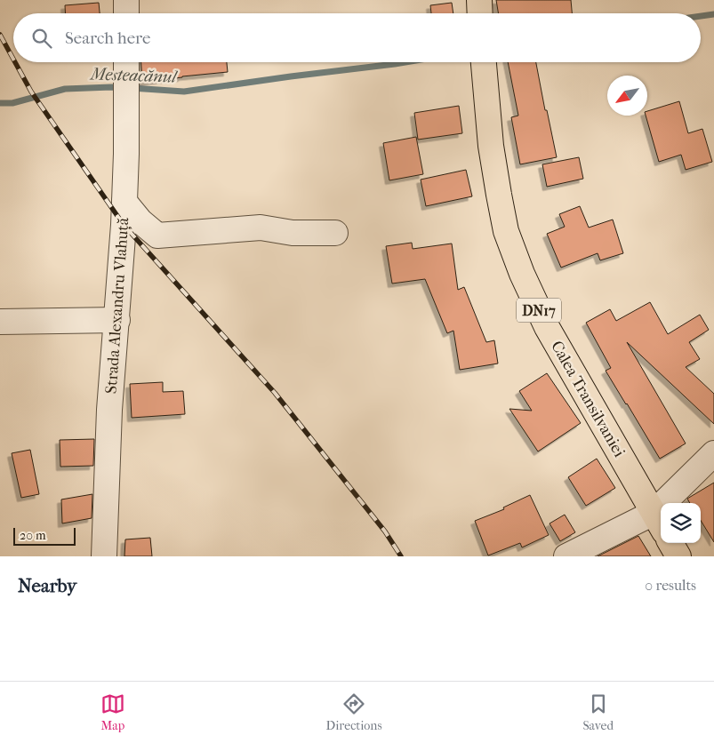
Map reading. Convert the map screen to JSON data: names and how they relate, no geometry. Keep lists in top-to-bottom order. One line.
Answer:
{"streets":{"highway":["DN17","Calea Transilvaniei"],"street":["Strada Alexandru Vlahuță"]},"water":["Mesteacănul"],"scale_bar":"20 m","north":"bottom left","page":{"search":"Search here","scale":"20 m","heading":["Nearby","0 results"],"nav":["Map","Directions","Saved"]}}
